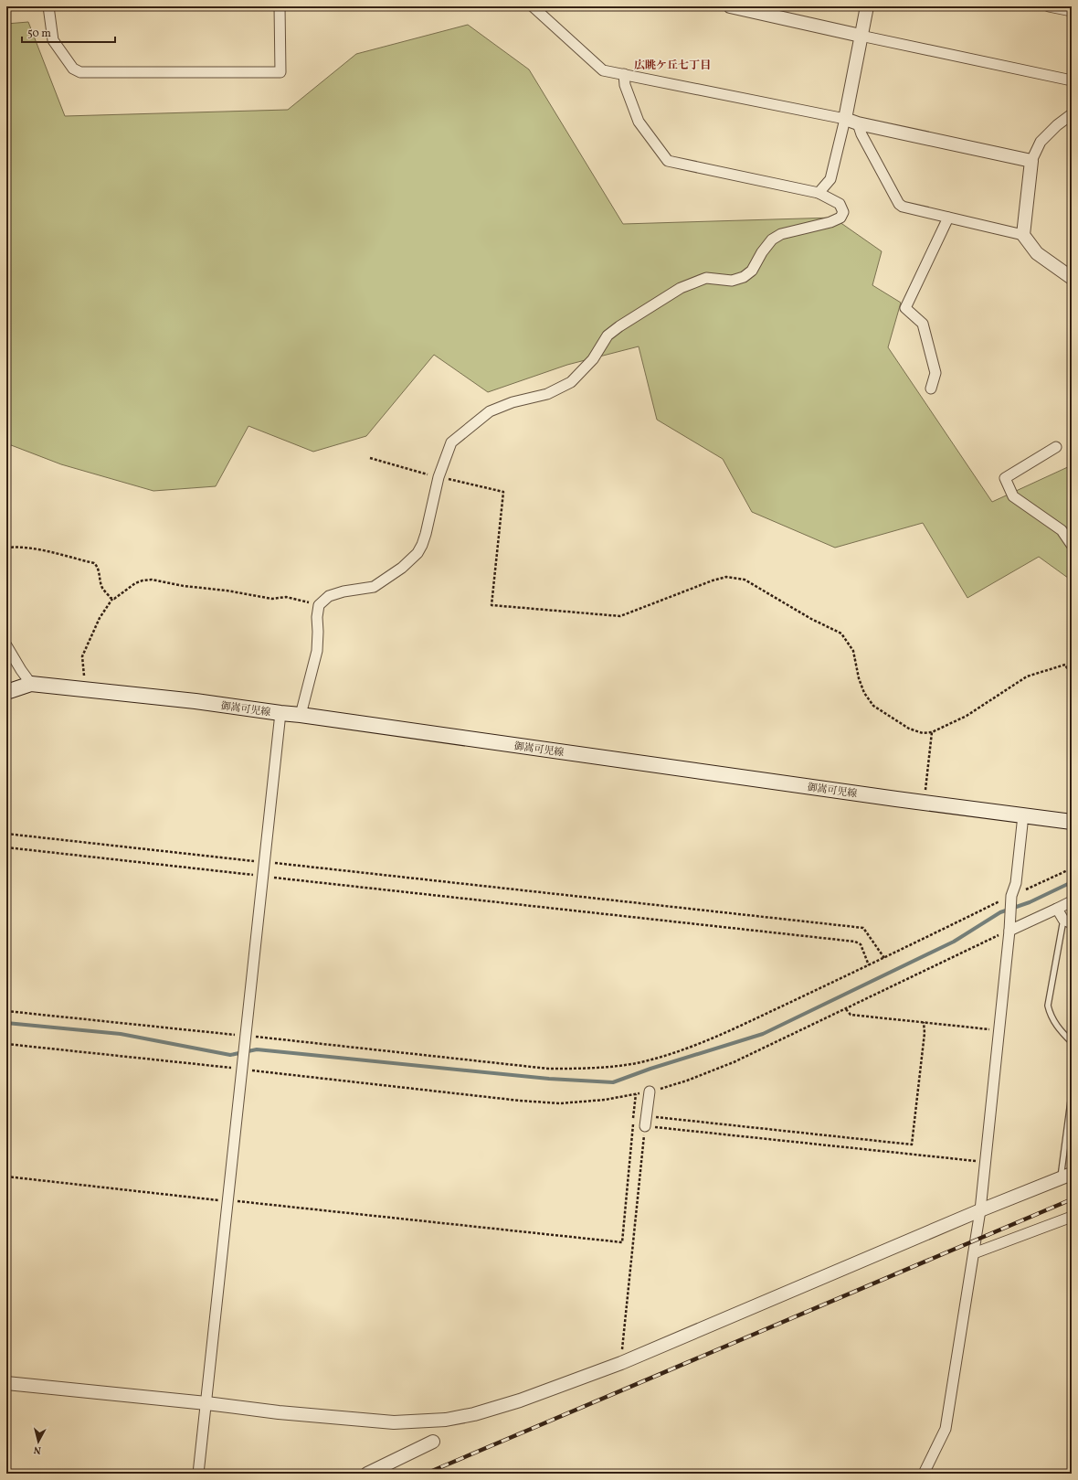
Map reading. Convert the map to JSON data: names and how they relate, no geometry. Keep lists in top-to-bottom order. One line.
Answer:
{"streets":{"main road":["御嵩可児線"]},"districts":["広眺ケ丘七丁目"],"scale_bar":"50 m","north":"bottom"}
